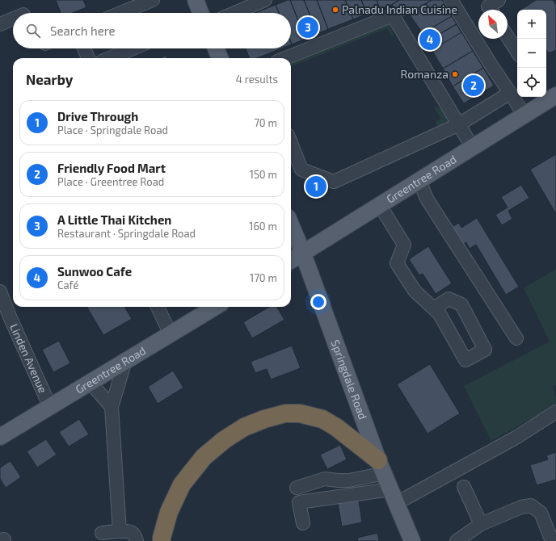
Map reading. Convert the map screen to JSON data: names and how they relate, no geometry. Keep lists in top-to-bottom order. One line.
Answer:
{"streets":{"main road":["Greentree Road","Springdale Road"],"street":["Linden Avenue"]},"crossings":[["Greentree Road","Linden Avenue"],["Greentree Road","Springdale Road"]],"places":["Palnadu Indian Cuisine","Romanza"],"north":"top left","page":{"map_buttons":["+","−"],"search":"Search here","pins":["3","4","2","1"],"heading":["Nearby","4 results"],"list":[{"mark":"1","name":"Drive Through","note":"Place · Springdale Road","value":"70 m"},{"mark":"2","name":"Friendly Food Mart","note":"Place · Greentree Road","value":"150 m"},{"mark":"3","name":"A Little Thai Kitchen","note":"Restaurant · Springdale Road","value":"160 m"},{"mark":"4","name":"Sunwoo Cafe","note":"Café","value":"170 m"}]}}
